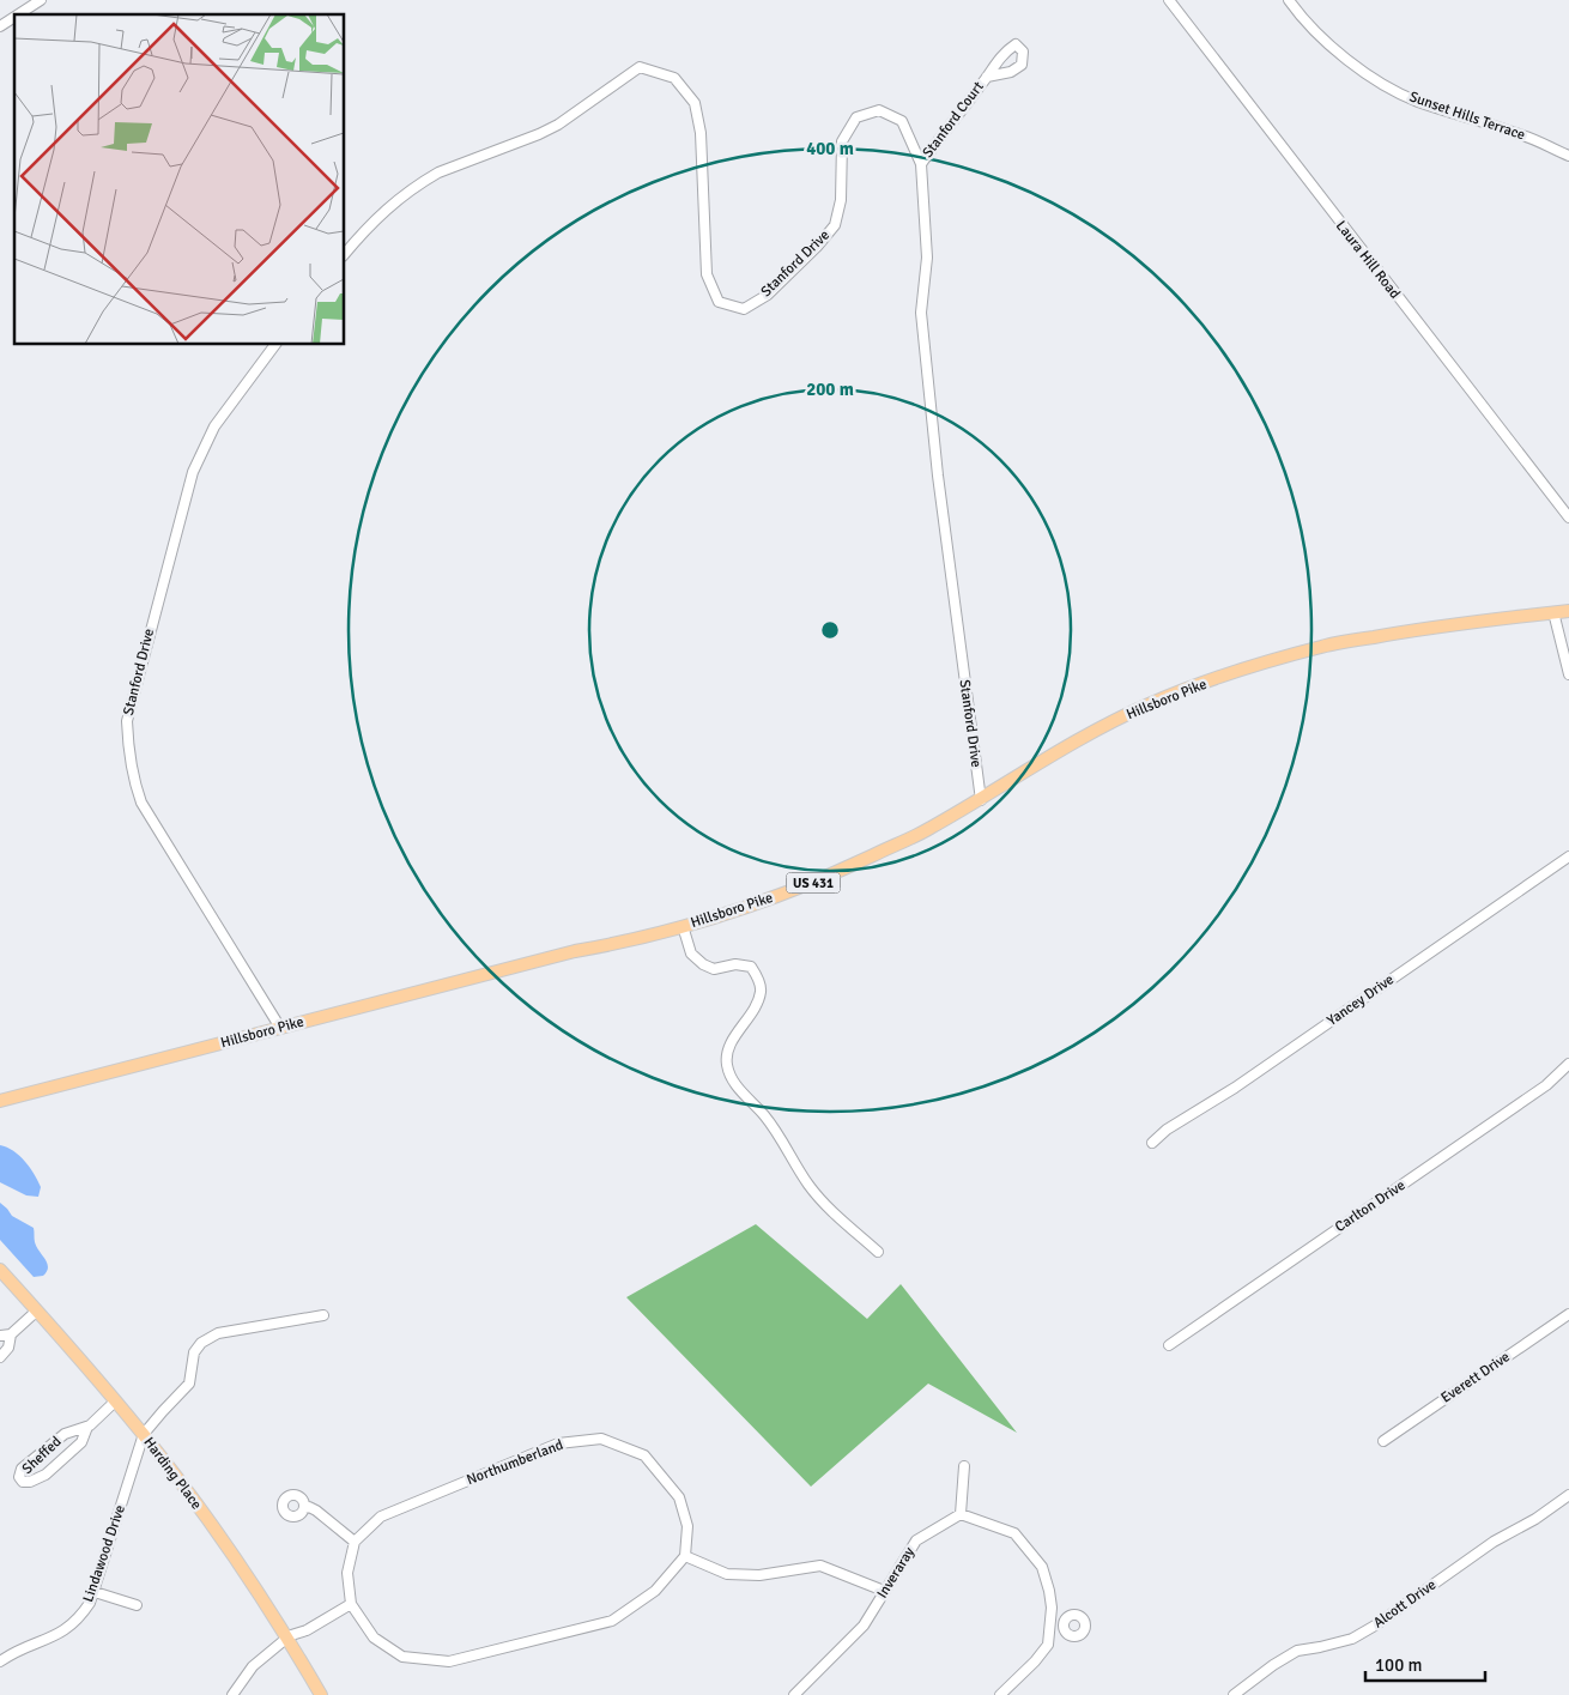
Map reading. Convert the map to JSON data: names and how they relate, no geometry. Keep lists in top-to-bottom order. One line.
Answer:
{"streets":{"main road":["Hillsboro Pike","US 431","Harding Place"],"street":["Sunset Hills Terrace","Stanford Court","Laura Hill Road","Stanford Drive","Yancey Drive","Carlton Drive","Everett Drive","Sheffed","Northumberland","Lindawood Drive","Inveraray","Alcott Drive"]},"crossings":[["Stanford Court","Stanford Drive"],["Stanford Drive","Hillsboro Pike"],["Sheffed","Harding Place"],["Harding Place","Lindawood Drive"]],"scale_bar":"100 m","rings":["400 m","200 m"]}
